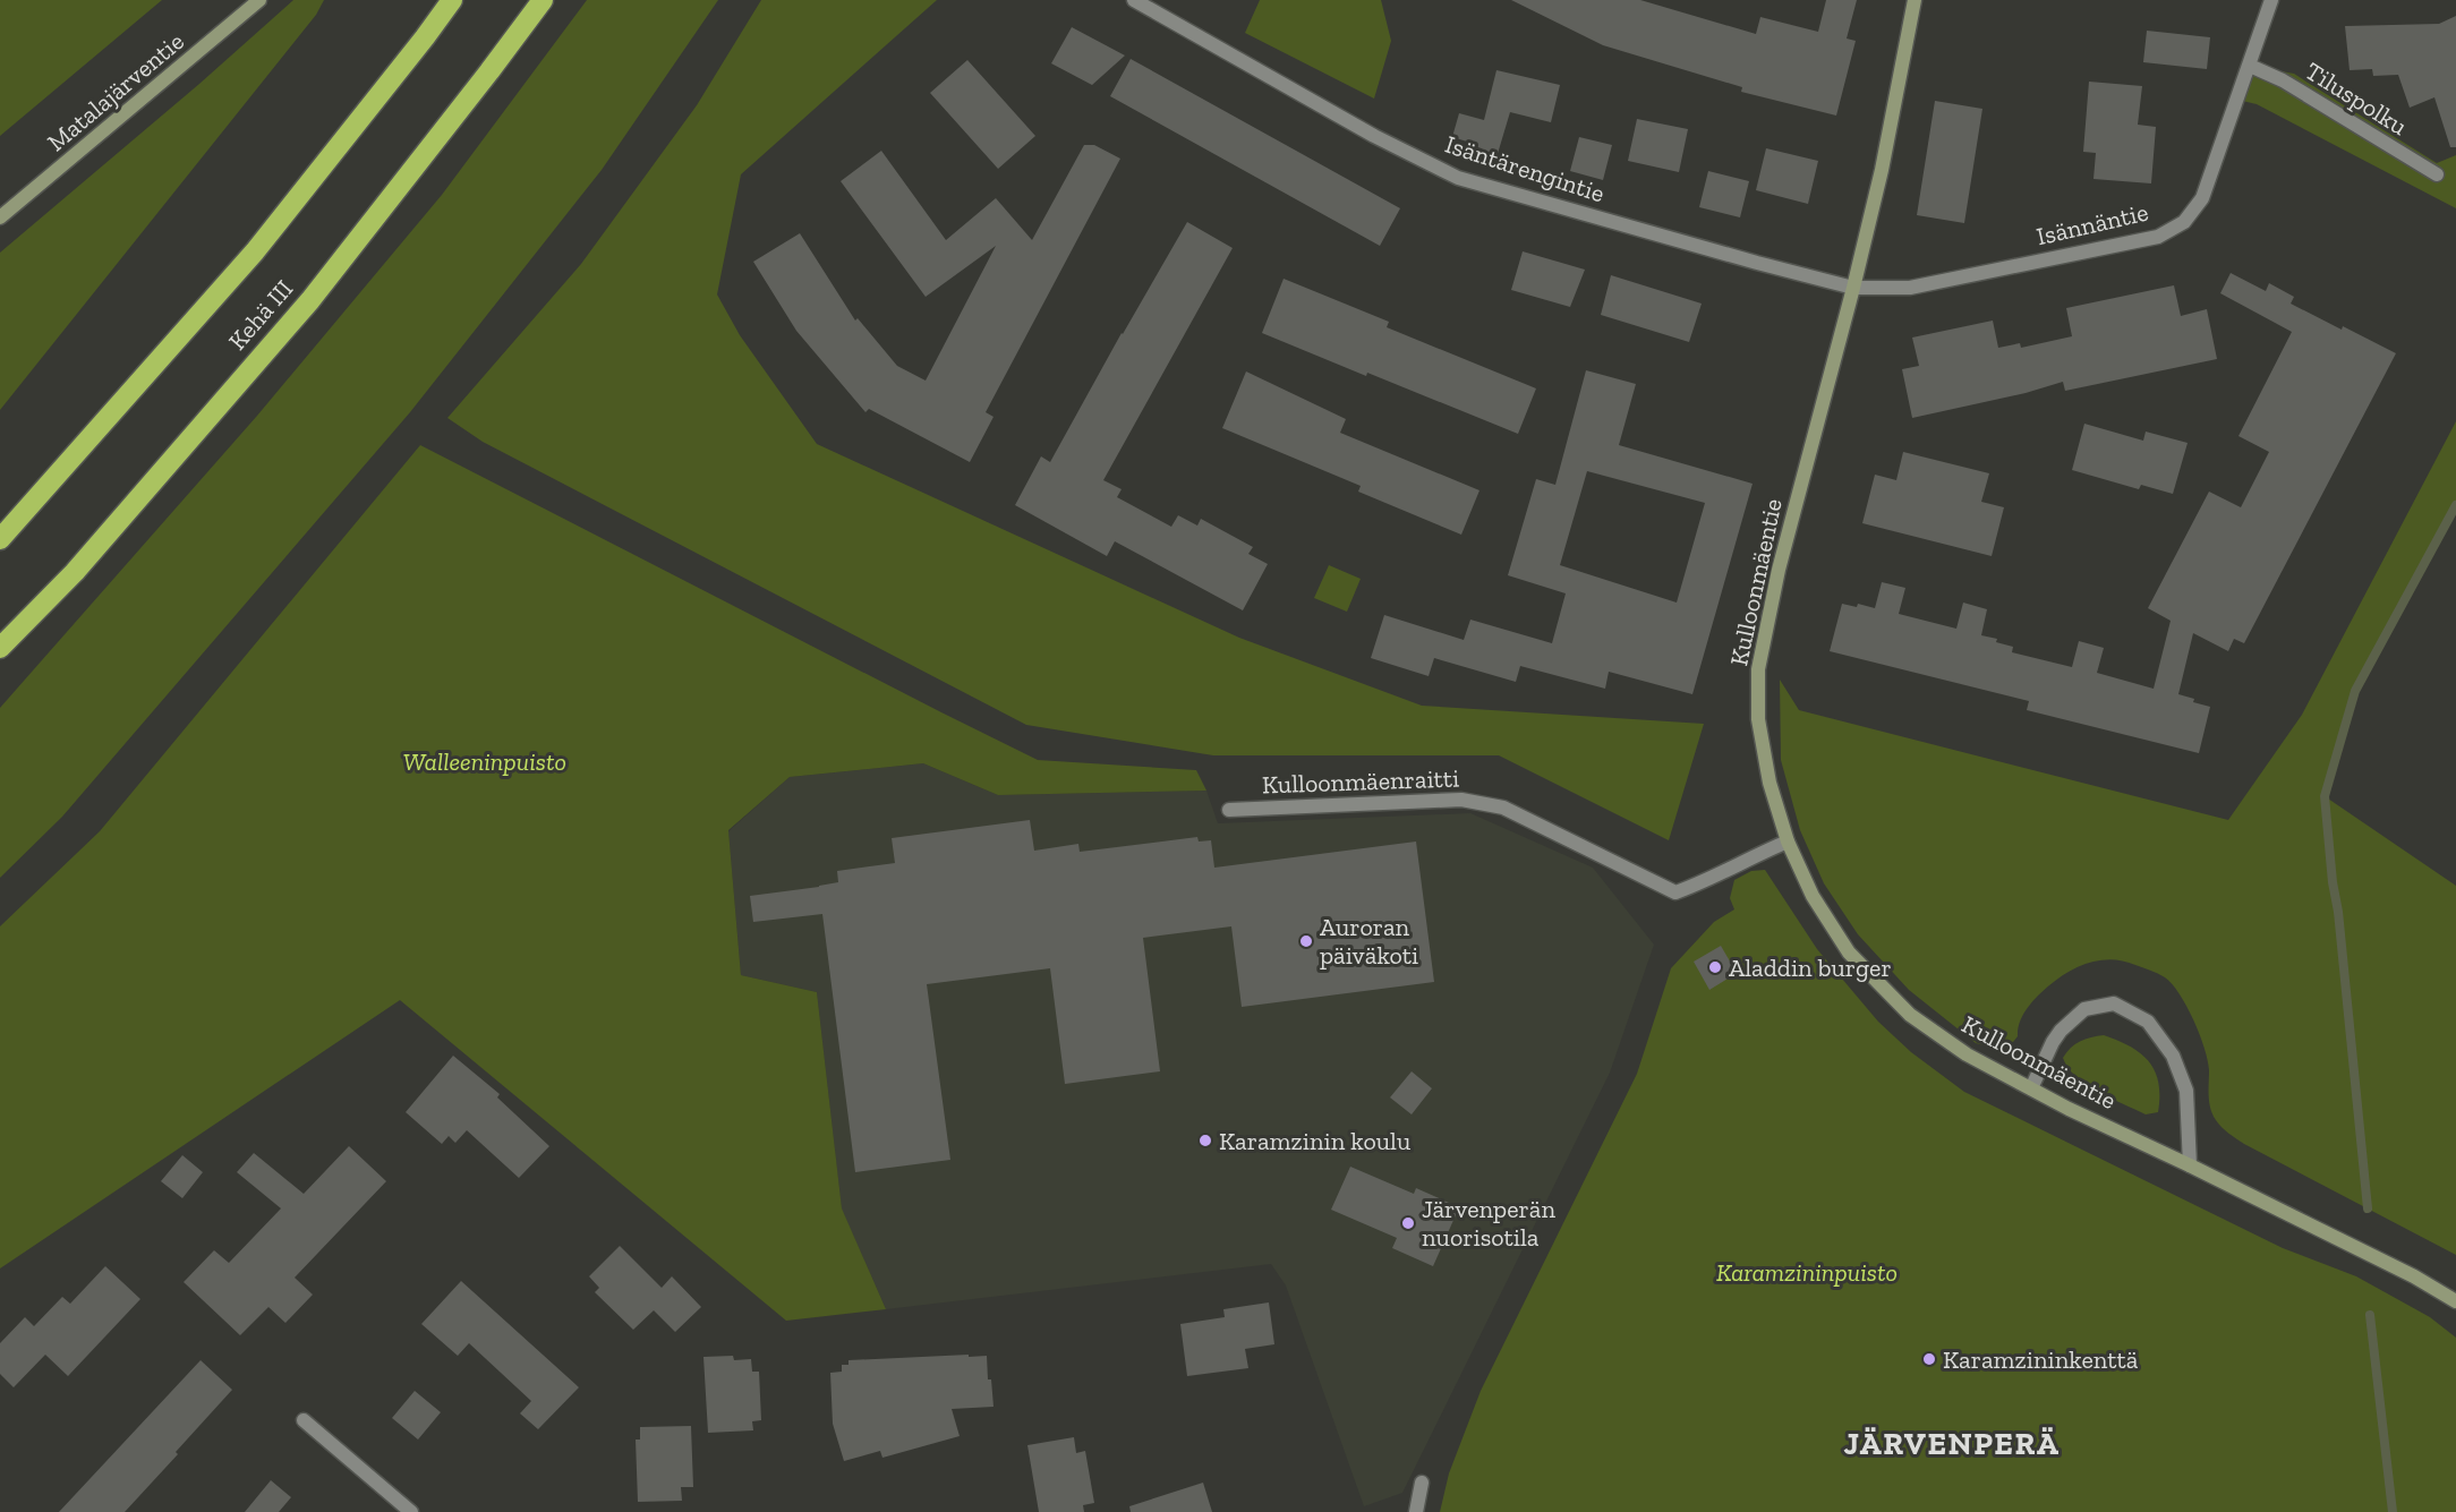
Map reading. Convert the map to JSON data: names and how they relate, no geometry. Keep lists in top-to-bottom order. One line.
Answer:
{"streets":{"highway":["Kehä III"],"street":["Matalajärventie","Tiluspolku","Isäntärengintie","Isännäntie","Kulloonmäentie","Kulloonmäenraitti"]},"crossings":[["Tiluspolku","Isännäntie"],["Isäntärengintie","Isännäntie"],["Isäntärengintie","Kulloonmäentie"],["Isännäntie","Kulloonmäentie"],["Kulloonmäentie","Kulloonmäenraitti"]],"districts":["JÄRVENPERÄ"],"parks":["Walleeninpuisto","Karamzininpuisto"],"places":["Auroran päiväkoti","Aladdin burger","Karamzinin koulu","Järvenperän nuorisotila","Karamzininkenttä"]}
